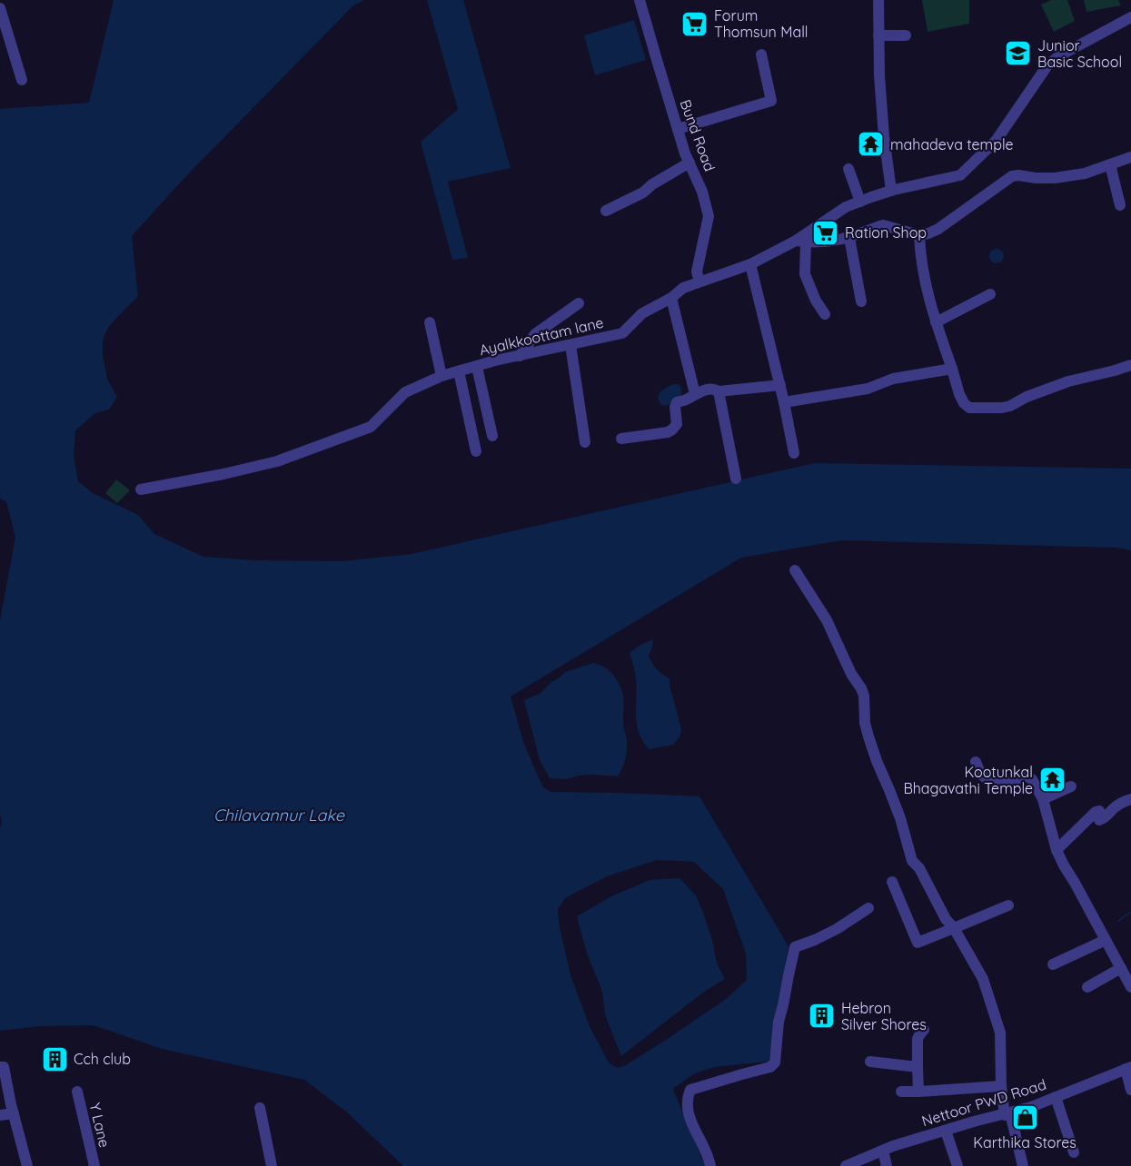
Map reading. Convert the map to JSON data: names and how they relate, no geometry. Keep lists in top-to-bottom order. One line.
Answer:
{"streets":{"street":["Bund Road","Ayalkkoottam lane","Nettoor PWD Road","Y Lane"]},"crossings":[["Bund Road","Ayalkkoottam lane"]],"water":["Chilavannur Lake"],"places":{"supermarket":["Forum Thomsun Mall","Ration Shop"],"school or university":["Junior Basic School"],"temple":["mahadeva temple","Kootunkal Bhagavathi Temple"],"building":["Hebron Silver Shores","Cch club"],"shop":["Karthika Stores"]}}
